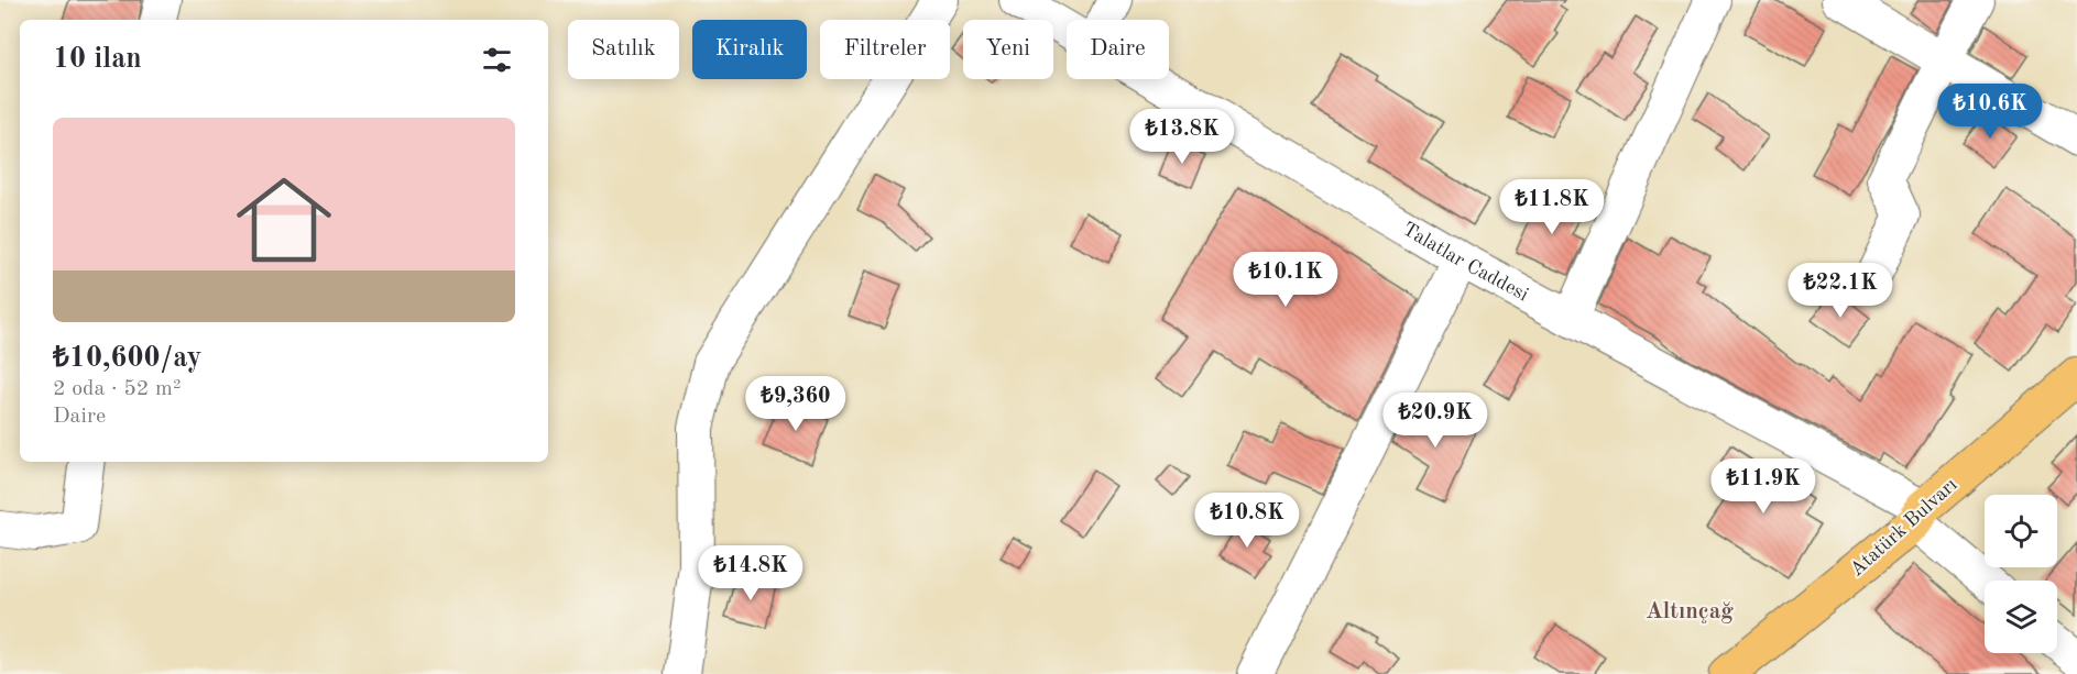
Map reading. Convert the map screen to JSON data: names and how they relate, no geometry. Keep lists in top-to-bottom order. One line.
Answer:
{"streets":{"main road":["Atatürk Bulvarı"],"street":["Talatlar Caddesi"]},"crossings":[["Talatlar Caddesi","Atatürk Bulvarı"]],"districts":["Altınçağ"],"page":{"chip":["Satılık","Kiralık","Filtreler","Yeni","Daire"],"heading":"10 ilan","price":["₺10.6K","₺13.8K","₺11.8K","₺10.1K","₺22.1K","₺9,360","₺20.9K","₺11.9K","₺10.8K","₺14.8K"],"list":[{"name":"₺10,600/ay","note":"2 oda · 52 m² · Daire"}]}}
